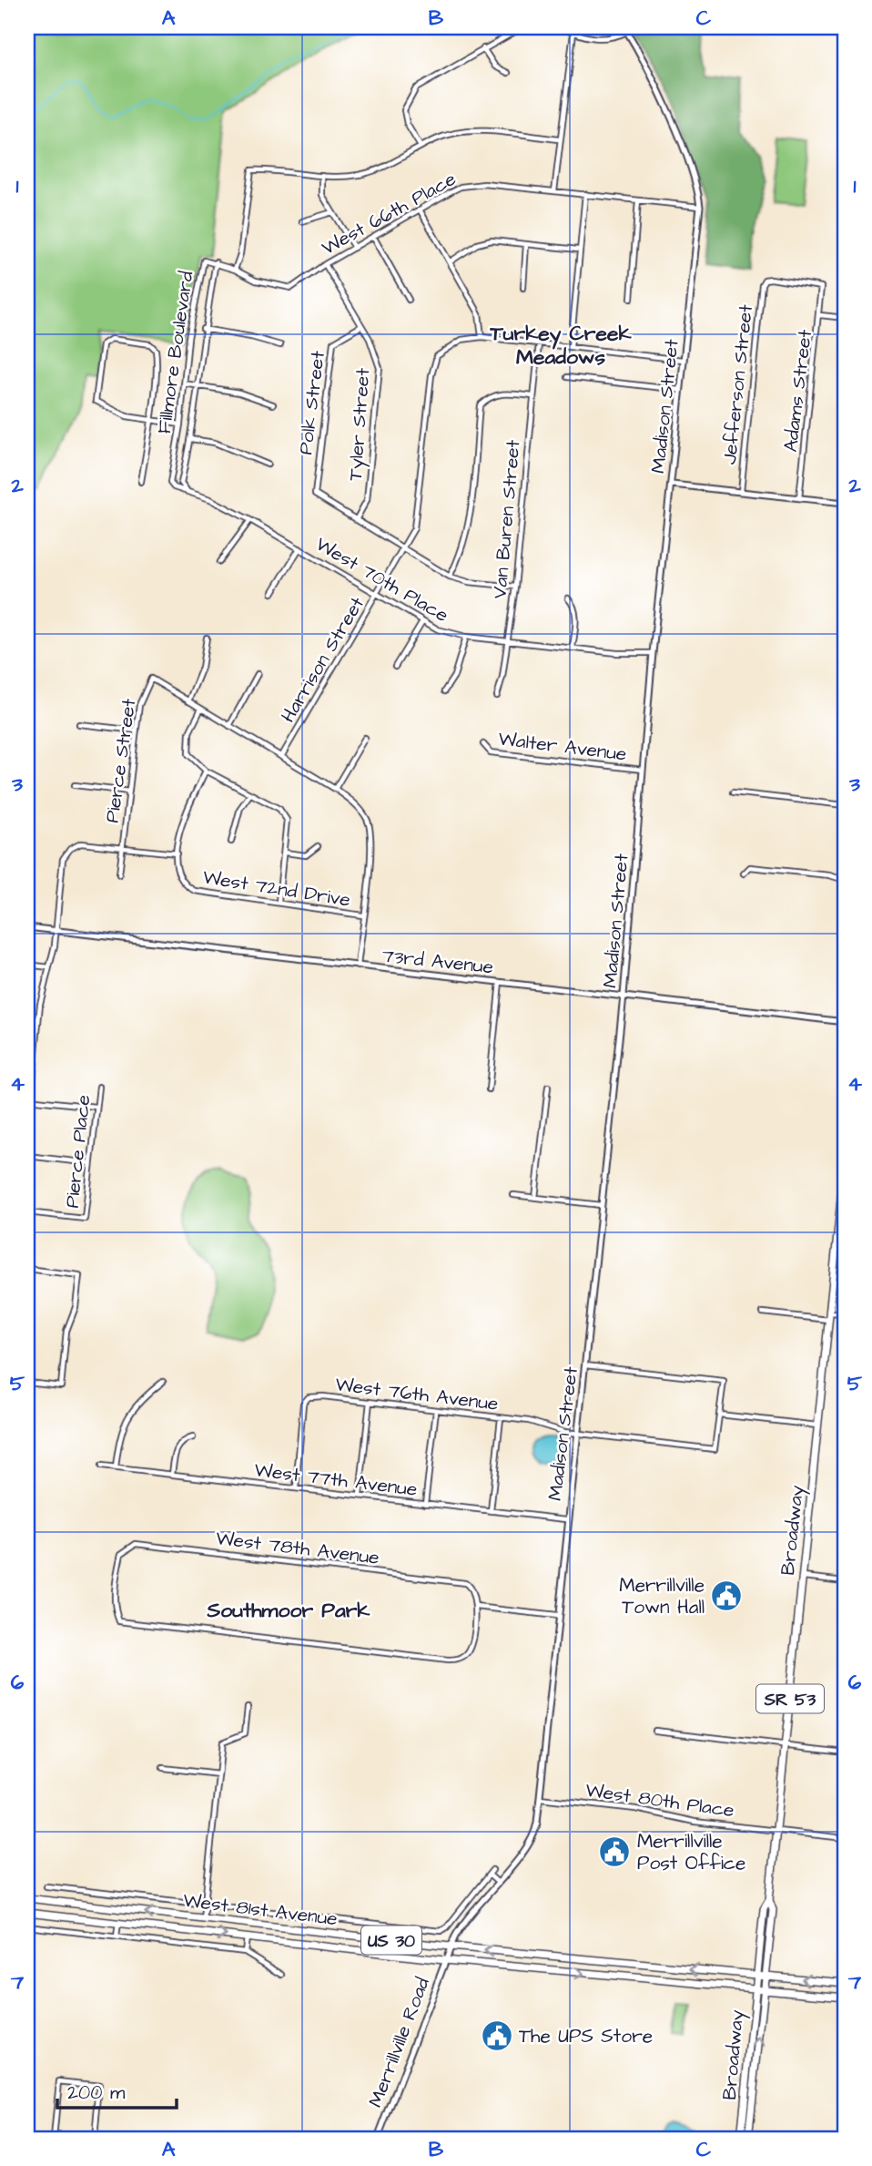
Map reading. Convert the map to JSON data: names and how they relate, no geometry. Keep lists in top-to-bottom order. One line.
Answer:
{"streets":{"main road":["Broadway","SR 53","West 81st Avenue","US 30"],"street":["West 66th Place","Fillmore Boulevard","Jefferson Street","Adams Street","Polk Street","Madison Street","Tyler Street","Van Buren Street","West 70th Place","Harrison Street","Walter Avenue","Pierce Street","West 72nd Drive","73rd Avenue","Pierce Place","West 76th Avenue","West 77th Avenue","West 78th Avenue","West 80th Place","Merrillville Road"]},"crossings":[["West 66th Place","Fillmore Boulevard"],["West 66th Place","Madison Street"],["West 66th Place","Tyler Street"],["Fillmore Boulevard","West 70th Place"],["Jefferson Street","Adams Street"],["Polk Street","Tyler Street"],["Madison Street","West 70th Place"],["Madison Street","Walter Avenue"],["Madison Street","73rd Avenue"],["Madison Street","West 76th Avenue"],["Madison Street","West 77th Avenue"],["Madison Street","West 80th Place"],["Madison Street","Merrillville Road"],["Van Buren Street","West 70th Place"],["West 70th Place","Harrison Street"],["West 76th Avenue","West 77th Avenue"],["Broadway","West 80th Place"],["Broadway","West 81st Avenue"],["Broadway","US 30"],["West 81st Avenue","US 30"],["West 81st Avenue","Merrillville Road"]],"districts":["Turkey Creek Meadows","Southmoor Park"],"places":{"public building":["Merrillville Town Hall","Merrillville Post Office","The UPS Store"]},"scale_bar":"200 m","grid":{"columns":["A","B","C"],"rows":["1","2","3","4","5","6","7"]}}
